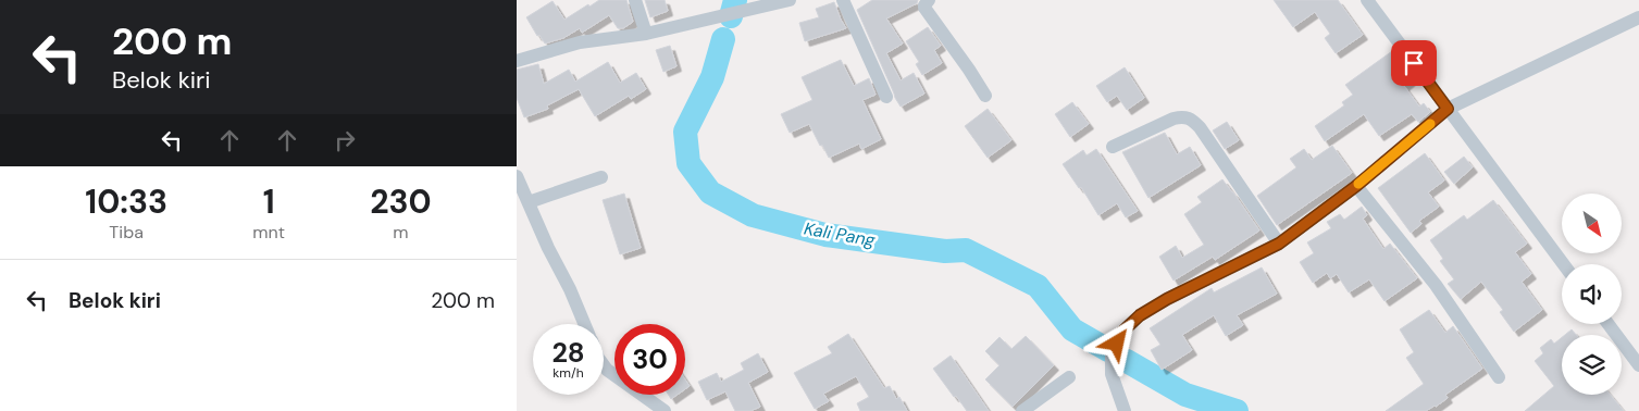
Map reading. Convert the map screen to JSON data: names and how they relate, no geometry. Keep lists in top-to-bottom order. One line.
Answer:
{"water":["Kali Pang"],"north":"bottom right","page":{"turn":["200 m","Belok kiri"],"eta":["10:33","Tiba","1","mnt","230","m"],"list":[{"name":"Belok kiri","value":"200 m"}],"speed":"28 km/h","limit":"30"}}
